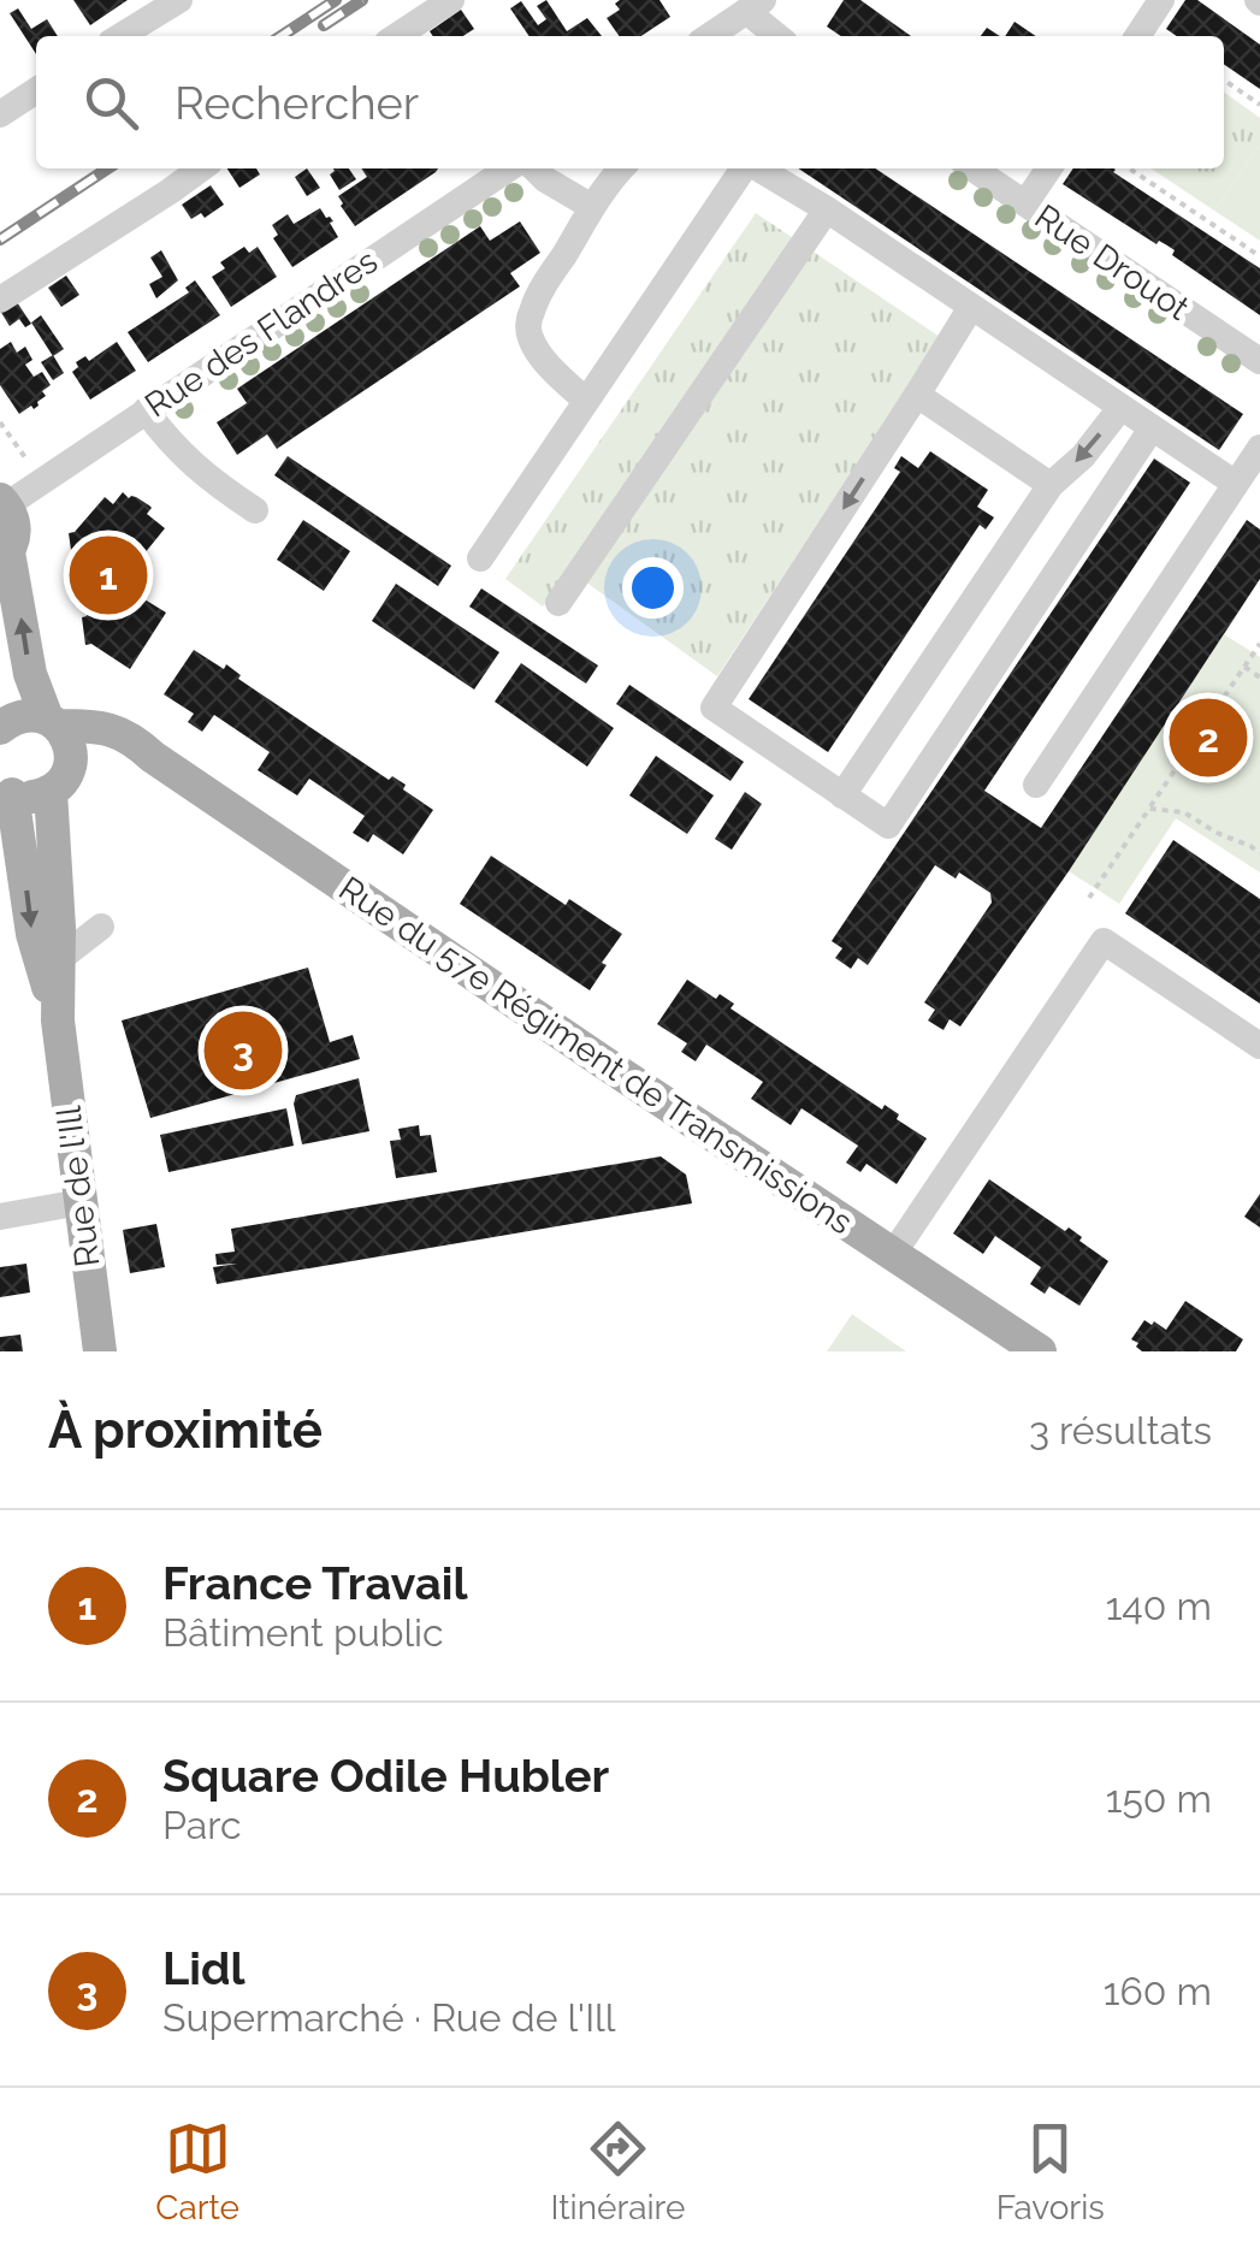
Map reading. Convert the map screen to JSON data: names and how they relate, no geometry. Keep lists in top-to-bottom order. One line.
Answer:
{"streets":{"main road":["Rue du 57e Régiment de Transmissions","Rue de l'Ill"],"street":["Rue Drouot","Rue des Flandres"]},"page":{"search":"Rechercher","pins":["1","2","3"],"heading":["À proximité","3 résultats"],"list":[{"mark":"1","name":"France Travail","note":"Bâtiment public","value":"140 m"},{"mark":"2","name":"Square Odile Hubler","note":"Parc","value":"150 m"},{"mark":"3","name":"Lidl","note":"Supermarché · Rue de l'Ill","value":"160 m"}],"nav":["Carte","Itinéraire","Favoris"]}}
